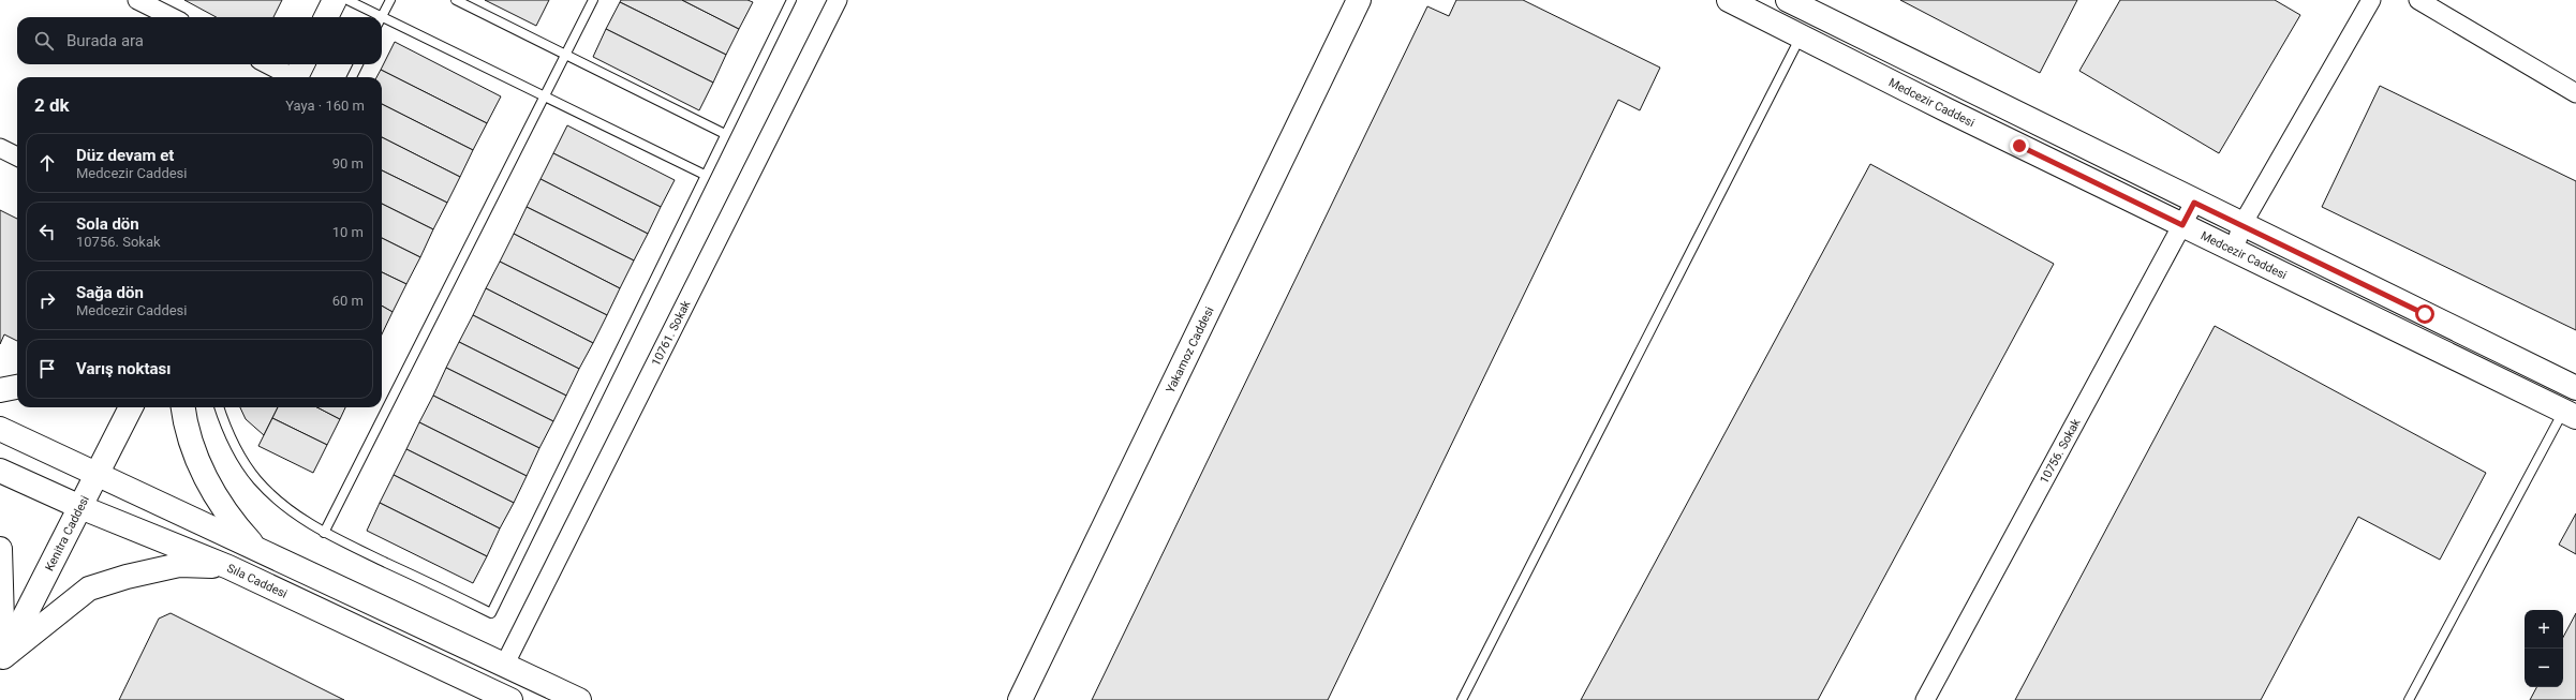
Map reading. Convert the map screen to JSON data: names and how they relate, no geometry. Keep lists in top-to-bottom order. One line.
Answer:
{"streets":{"street":["Medcezir Caddesi","10761. Sokak","Yakamoz Caddesi","10756. Sokak","Kenitra Caddesi","Sıla Caddesi"]},"crossings":[["Medcezir Caddesi","10756. Sokak"],["Kenitra Caddesi","Sıla Caddesi"]],"page":{"search":"Burada ara","heading":["2 dk","Yaya · 160 m"],"list":[["Düz devam et","Medcezir Caddesi","90 m"],["Sola dön","10756. Sokak","10 m"],["Sağa dön","Medcezir Caddesi","60 m"],"Varış noktası"],"map_buttons":["+","−"]}}
